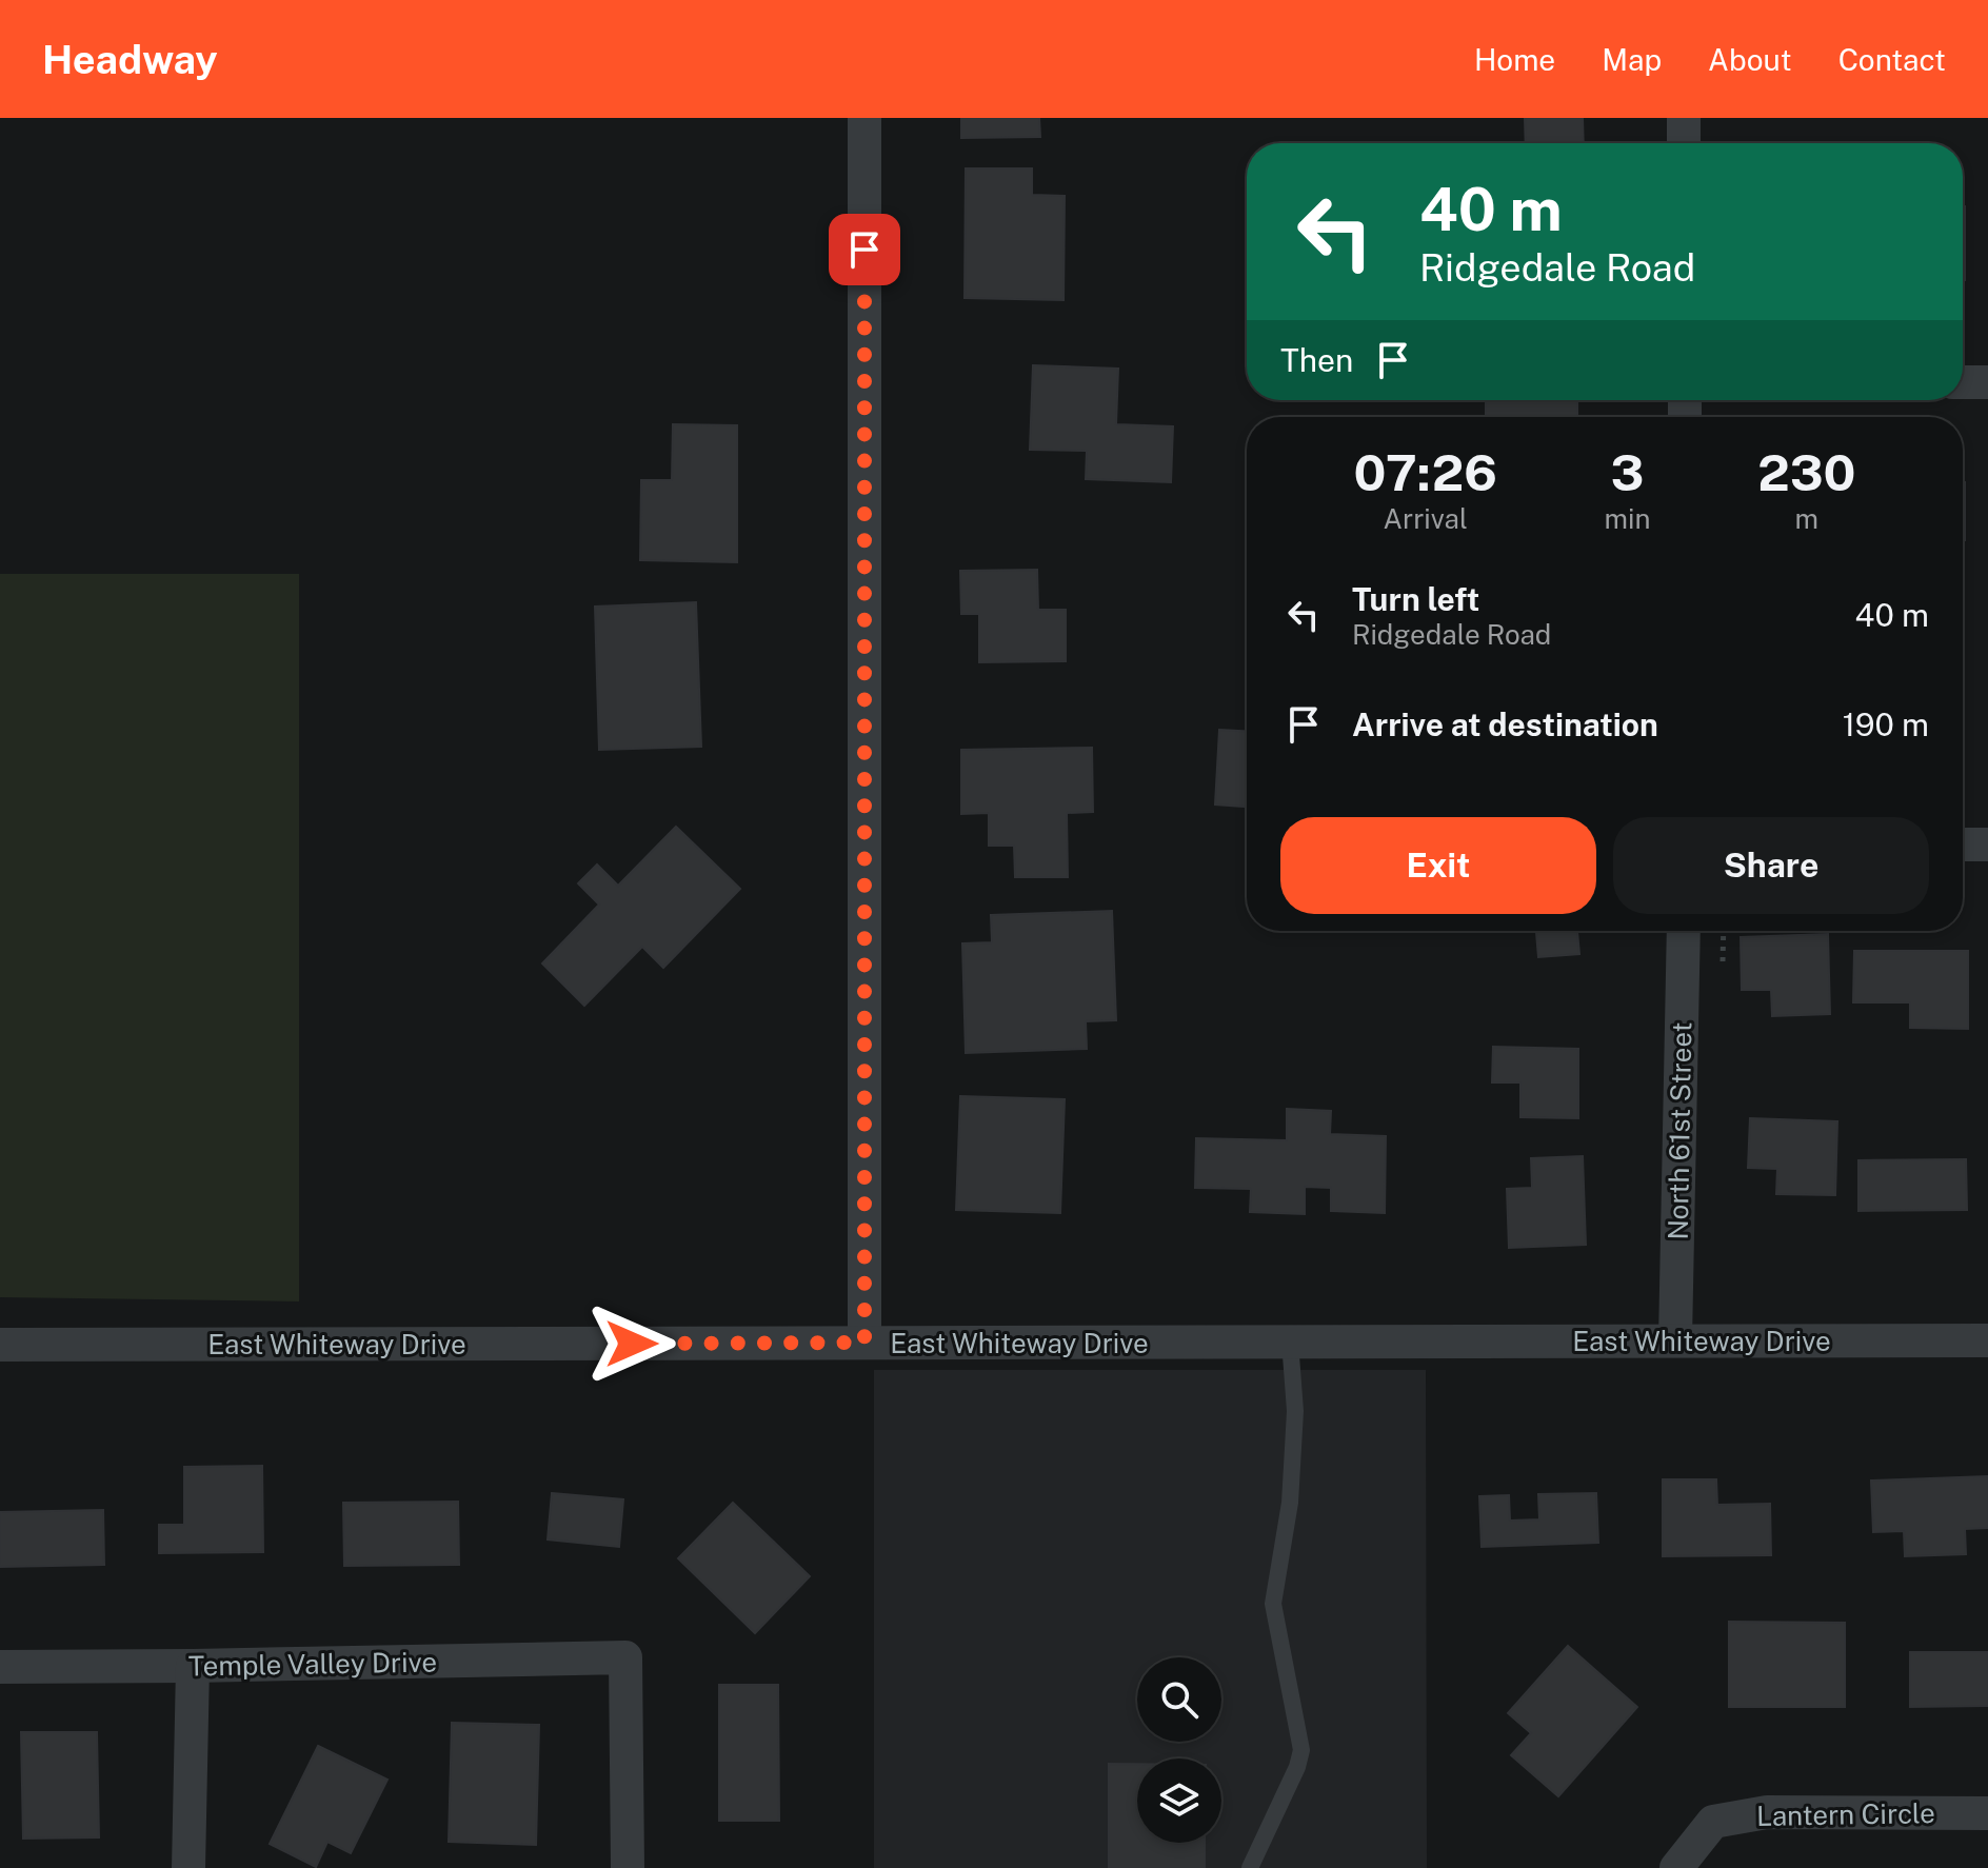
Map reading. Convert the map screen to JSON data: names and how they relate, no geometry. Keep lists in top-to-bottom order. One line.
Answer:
{"streets":{"street":["North 61st Street","East Whiteway Drive","Temple Valley Drive","Lantern Circle"]},"crossings":[["North 61st Street","East Whiteway Drive"]],"page":{"header":"Headway","nav":["Home","Map","About","Contact"],"turn":["40 m","Ridgedale Road"],"then":"Then","eta":["07:26","Arrival","3","min","230","m"],"list":[{"name":"Turn left","note":"Ridgedale Road","value":"40 m"},{"name":"Arrive at destination","value":"190 m"}],"buttons":["Exit","Share"]}}
